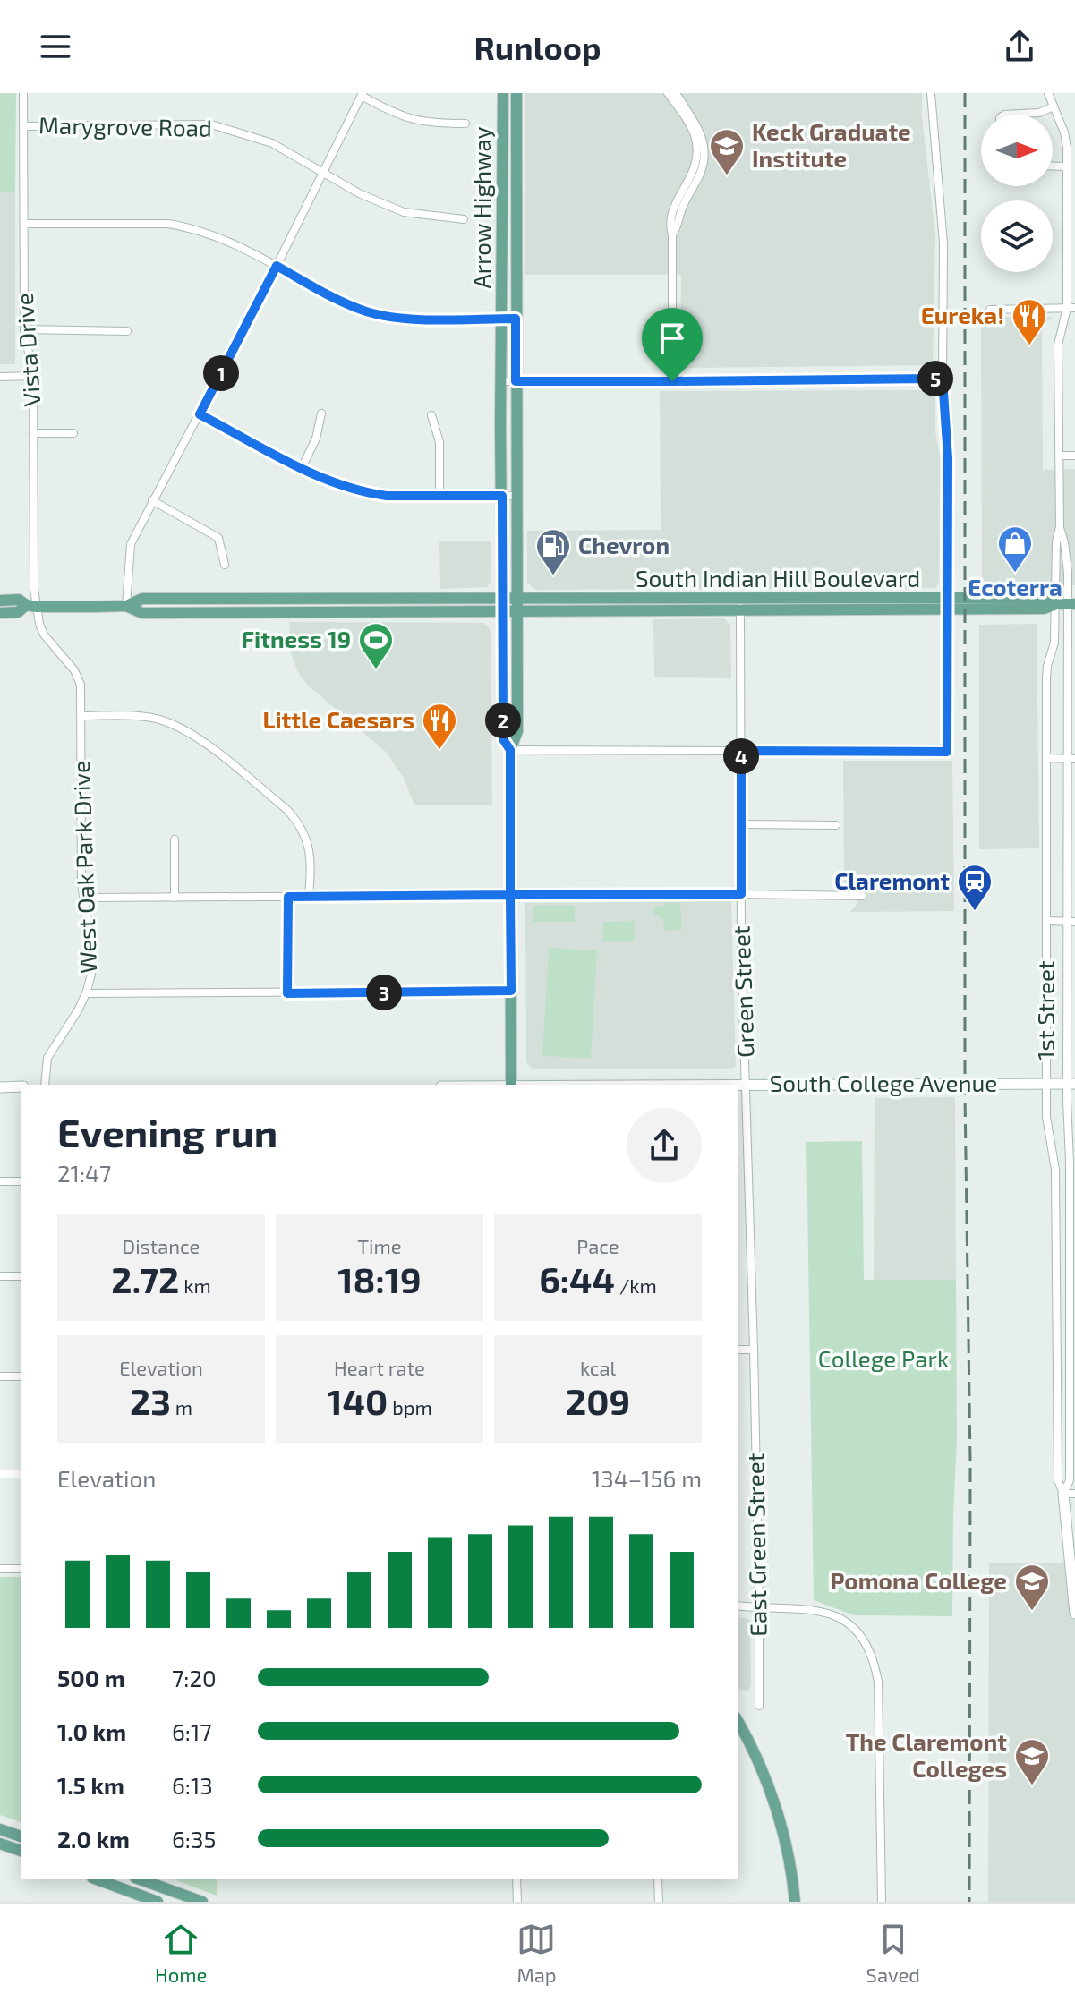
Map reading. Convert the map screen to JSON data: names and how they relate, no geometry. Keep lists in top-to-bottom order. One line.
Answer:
{"streets":{"main road":["Arrow Highway","South Indian Hill Boulevard"],"street":["Marygrove Road","Vista Drive","West Oak Park Drive","Green Street","1st Street","South College Avenue","East Green Street"]},"crossings":[["Marygrove Road","Vista Drive"],["Arrow Highway","South Indian Hill Boulevard"],["Vista Drive","South Indian Hill Boulevard"],["Vista Drive","West Oak Park Drive"],["South Indian Hill Boulevard","West Oak Park Drive"],["South Indian Hill Boulevard","Green Street"],["South Indian Hill Boulevard","1st Street"],["Green Street","South College Avenue"],["Green Street","East Green Street"],["1st Street","South College Avenue"],["South College Avenue","East Green Street"]],"parks":["College Park"],"places":{"school or university":["Keck Graduate Institute","Pomona College","The Claremont Colleges"],"restaurant":["Eureka!","Little Caesars"],"shop":["Ecoterra"],"fuel station":["Chevron"],"sports":["Fitness 19"],"station":["Claremont"]},"north":"right","page":{"header":"Runloop","pins":["1","5","2","4","3"],"heading":["Evening run","21:47"],"stats":[["Distance","2.72 km"],["Time","18:19"],["Pace","6:44 /km"],["Elevation","23 m"],["Heart rate","140 bpm"],["kcal","209"]],"chart":["Elevation","134–156 m"],"list":[{"name":"500 m","note":"7:20"},{"name":"1.0 km","note":"6:17"},{"name":"1.5 km","note":"6:13"},{"name":"2.0 km","note":"6:35"}],"tabs":["Home","Map","Saved"]}}
